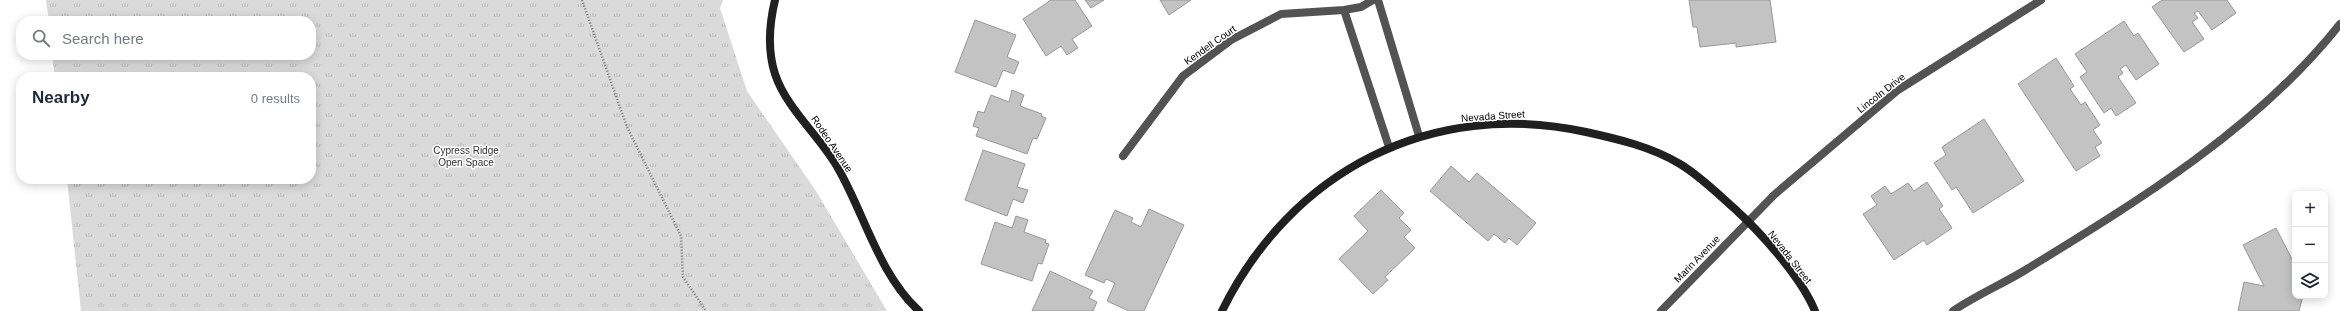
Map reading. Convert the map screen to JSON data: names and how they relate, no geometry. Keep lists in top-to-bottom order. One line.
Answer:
{"streets":{"street":["Kendell Court","Lincoln Drive","Nevada Street","Rodeo Avenue","Marin Avenue"]},"crossings":[["Lincoln Drive","Nevada Street"],["Lincoln Drive","Marin Avenue"],["Nevada Street","Marin Avenue"]],"parks":["Cypress Ridge Open Space"],"page":{"search":"Search here","heading":["Nearby","0 results"],"map_buttons":["+","−"]}}
